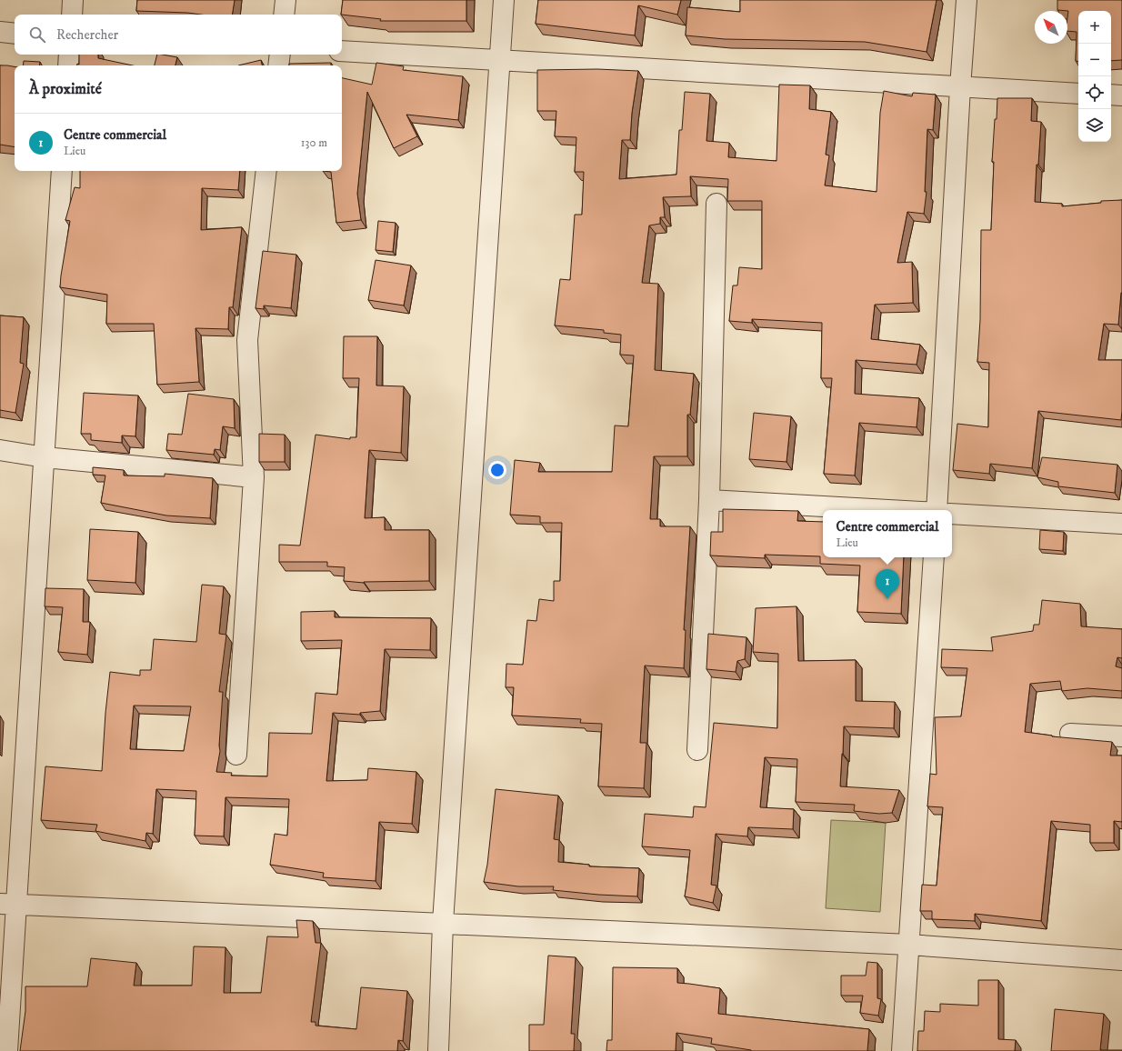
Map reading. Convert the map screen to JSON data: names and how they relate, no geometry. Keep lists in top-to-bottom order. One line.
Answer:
{"north":"top left","page":{"map_buttons":["+","−"],"search":"Rechercher","heading":"À proximité","list":[{"mark":"1","name":"Centre commercial","note":"Lieu","value":"130 m"}],"popup":["Centre commercial","Lieu"],"pins":"1"}}
